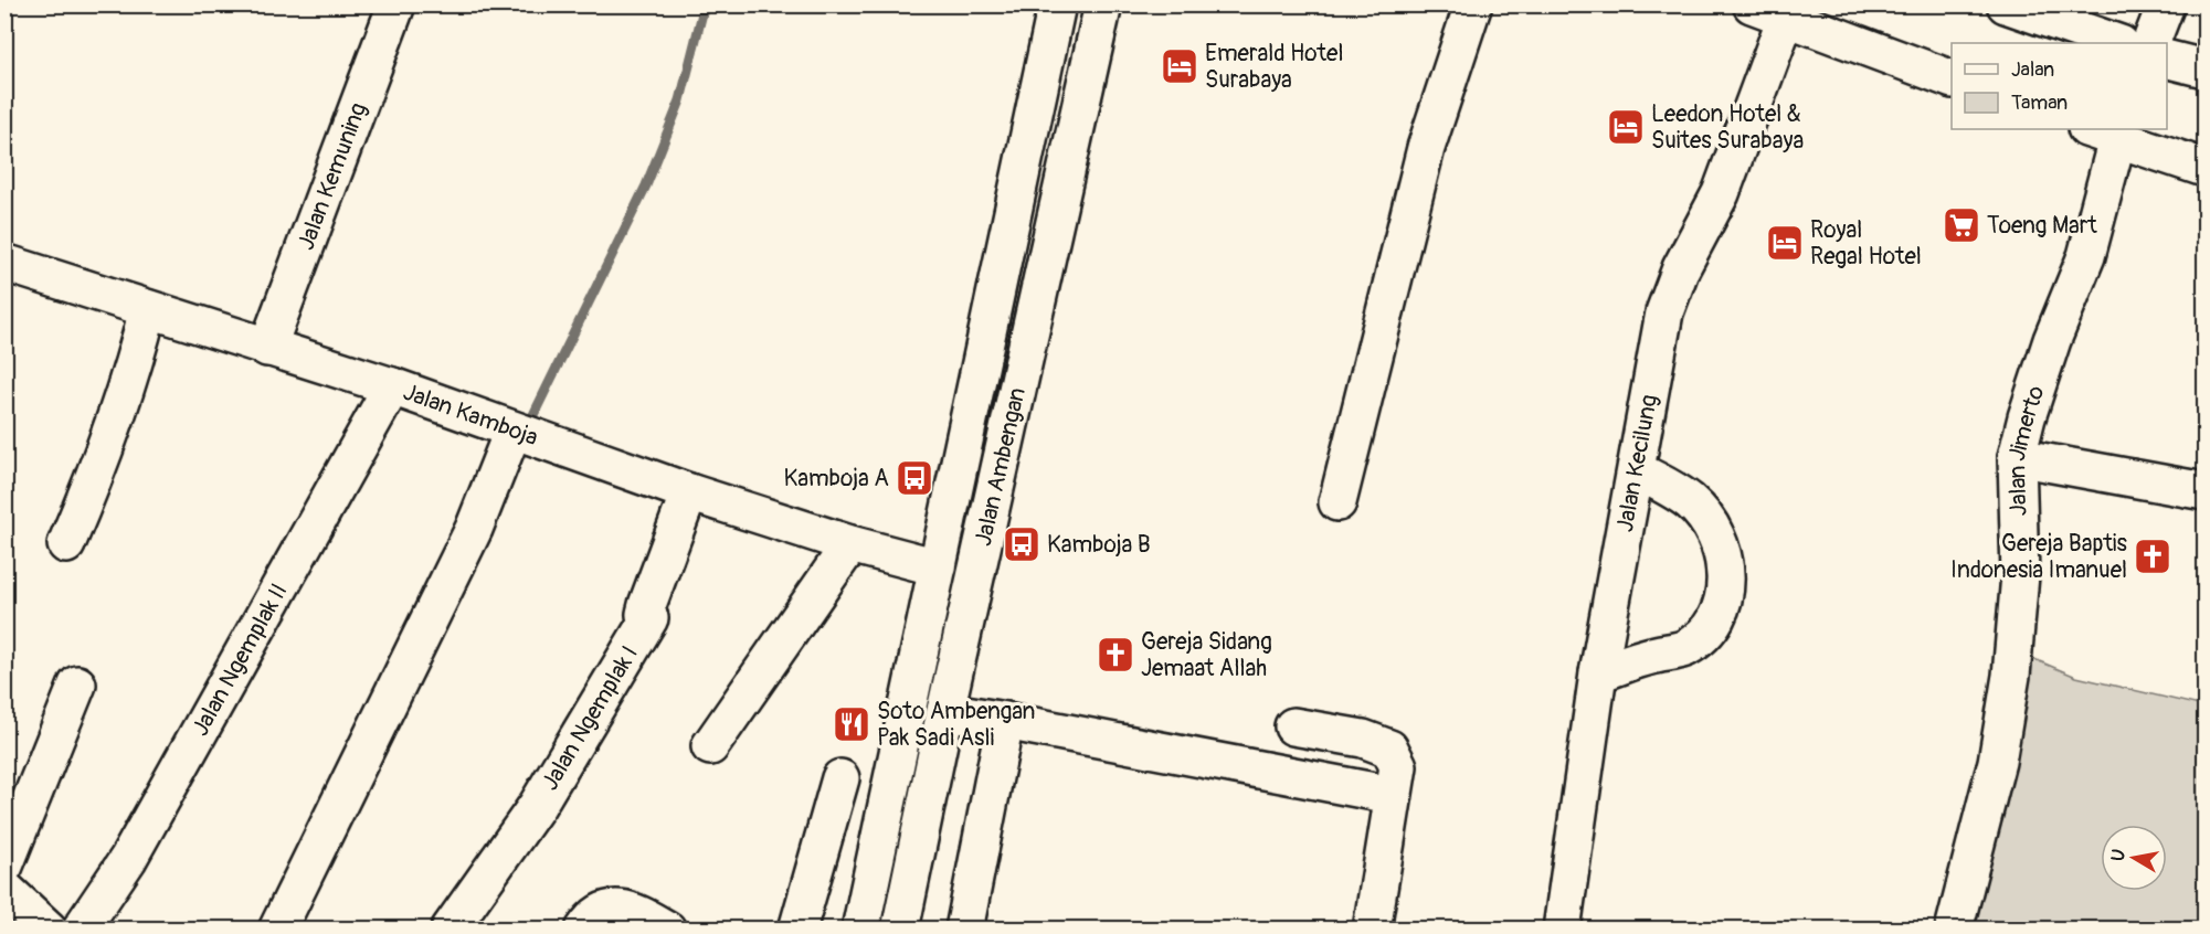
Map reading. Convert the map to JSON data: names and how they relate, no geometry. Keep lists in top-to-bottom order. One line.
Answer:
{"streets":{"street":["Jalan Kemuning","Jalan Kamboja","Jalan Jimerto","Jalan Kecilung","Jalan Ambengan","Jalan Ngemplak II","Jalan Ngemplak I"]},"crossings":[["Jalan Kemuning","Jalan Kamboja"],["Jalan Kamboja","Jalan Ambengan"],["Jalan Kamboja","Jalan Ngemplak II"],["Jalan Kamboja","Jalan Ngemplak I"]],"places":{"hotel":["Emerald Hotel Surabaya","Leedon Hotel & Suites Surabaya","Royal Regal Hotel"],"supermarket":["Toeng Mart"],"bus stop":["Kamboja A","Kamboja B"],"church":["Gereja Baptis Indonesia Imanuel","Gereja Sidang Jemaat Allah"],"restaurant":["Soto Ambengan Pak Sadi Asli"]},"legend":["Jalan","Taman"],"north":"left"}
